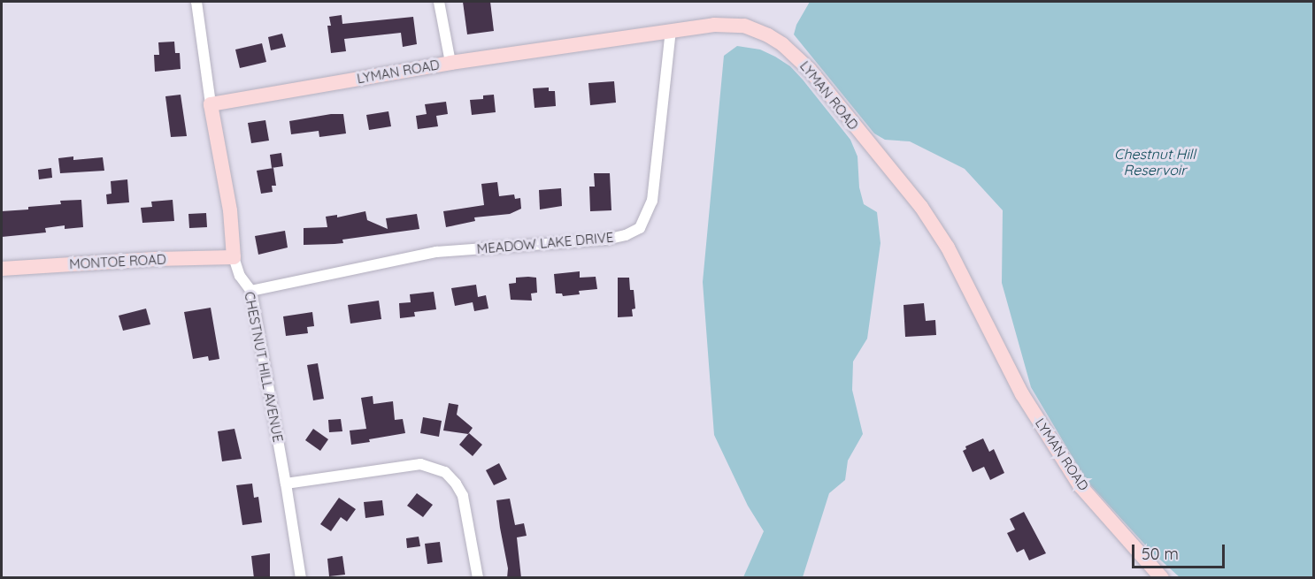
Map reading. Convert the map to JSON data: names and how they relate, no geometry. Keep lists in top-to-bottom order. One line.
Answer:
{"streets":{"street":["LYMAN ROAD","MEADOW LAKE DRIVE","MONTOE ROAD","CHESTNUT HILL AVENUE"]},"crossings":[["LYMAN ROAD","MEADOW LAKE DRIVE"],["LYMAN ROAD","CHESTNUT HILL AVENUE"],["MEADOW LAKE DRIVE","CHESTNUT HILL AVENUE"],["MONTOE ROAD","CHESTNUT HILL AVENUE"]],"water":["Chestnut Hill Reservoir"],"scale_bar":"50 m"}
